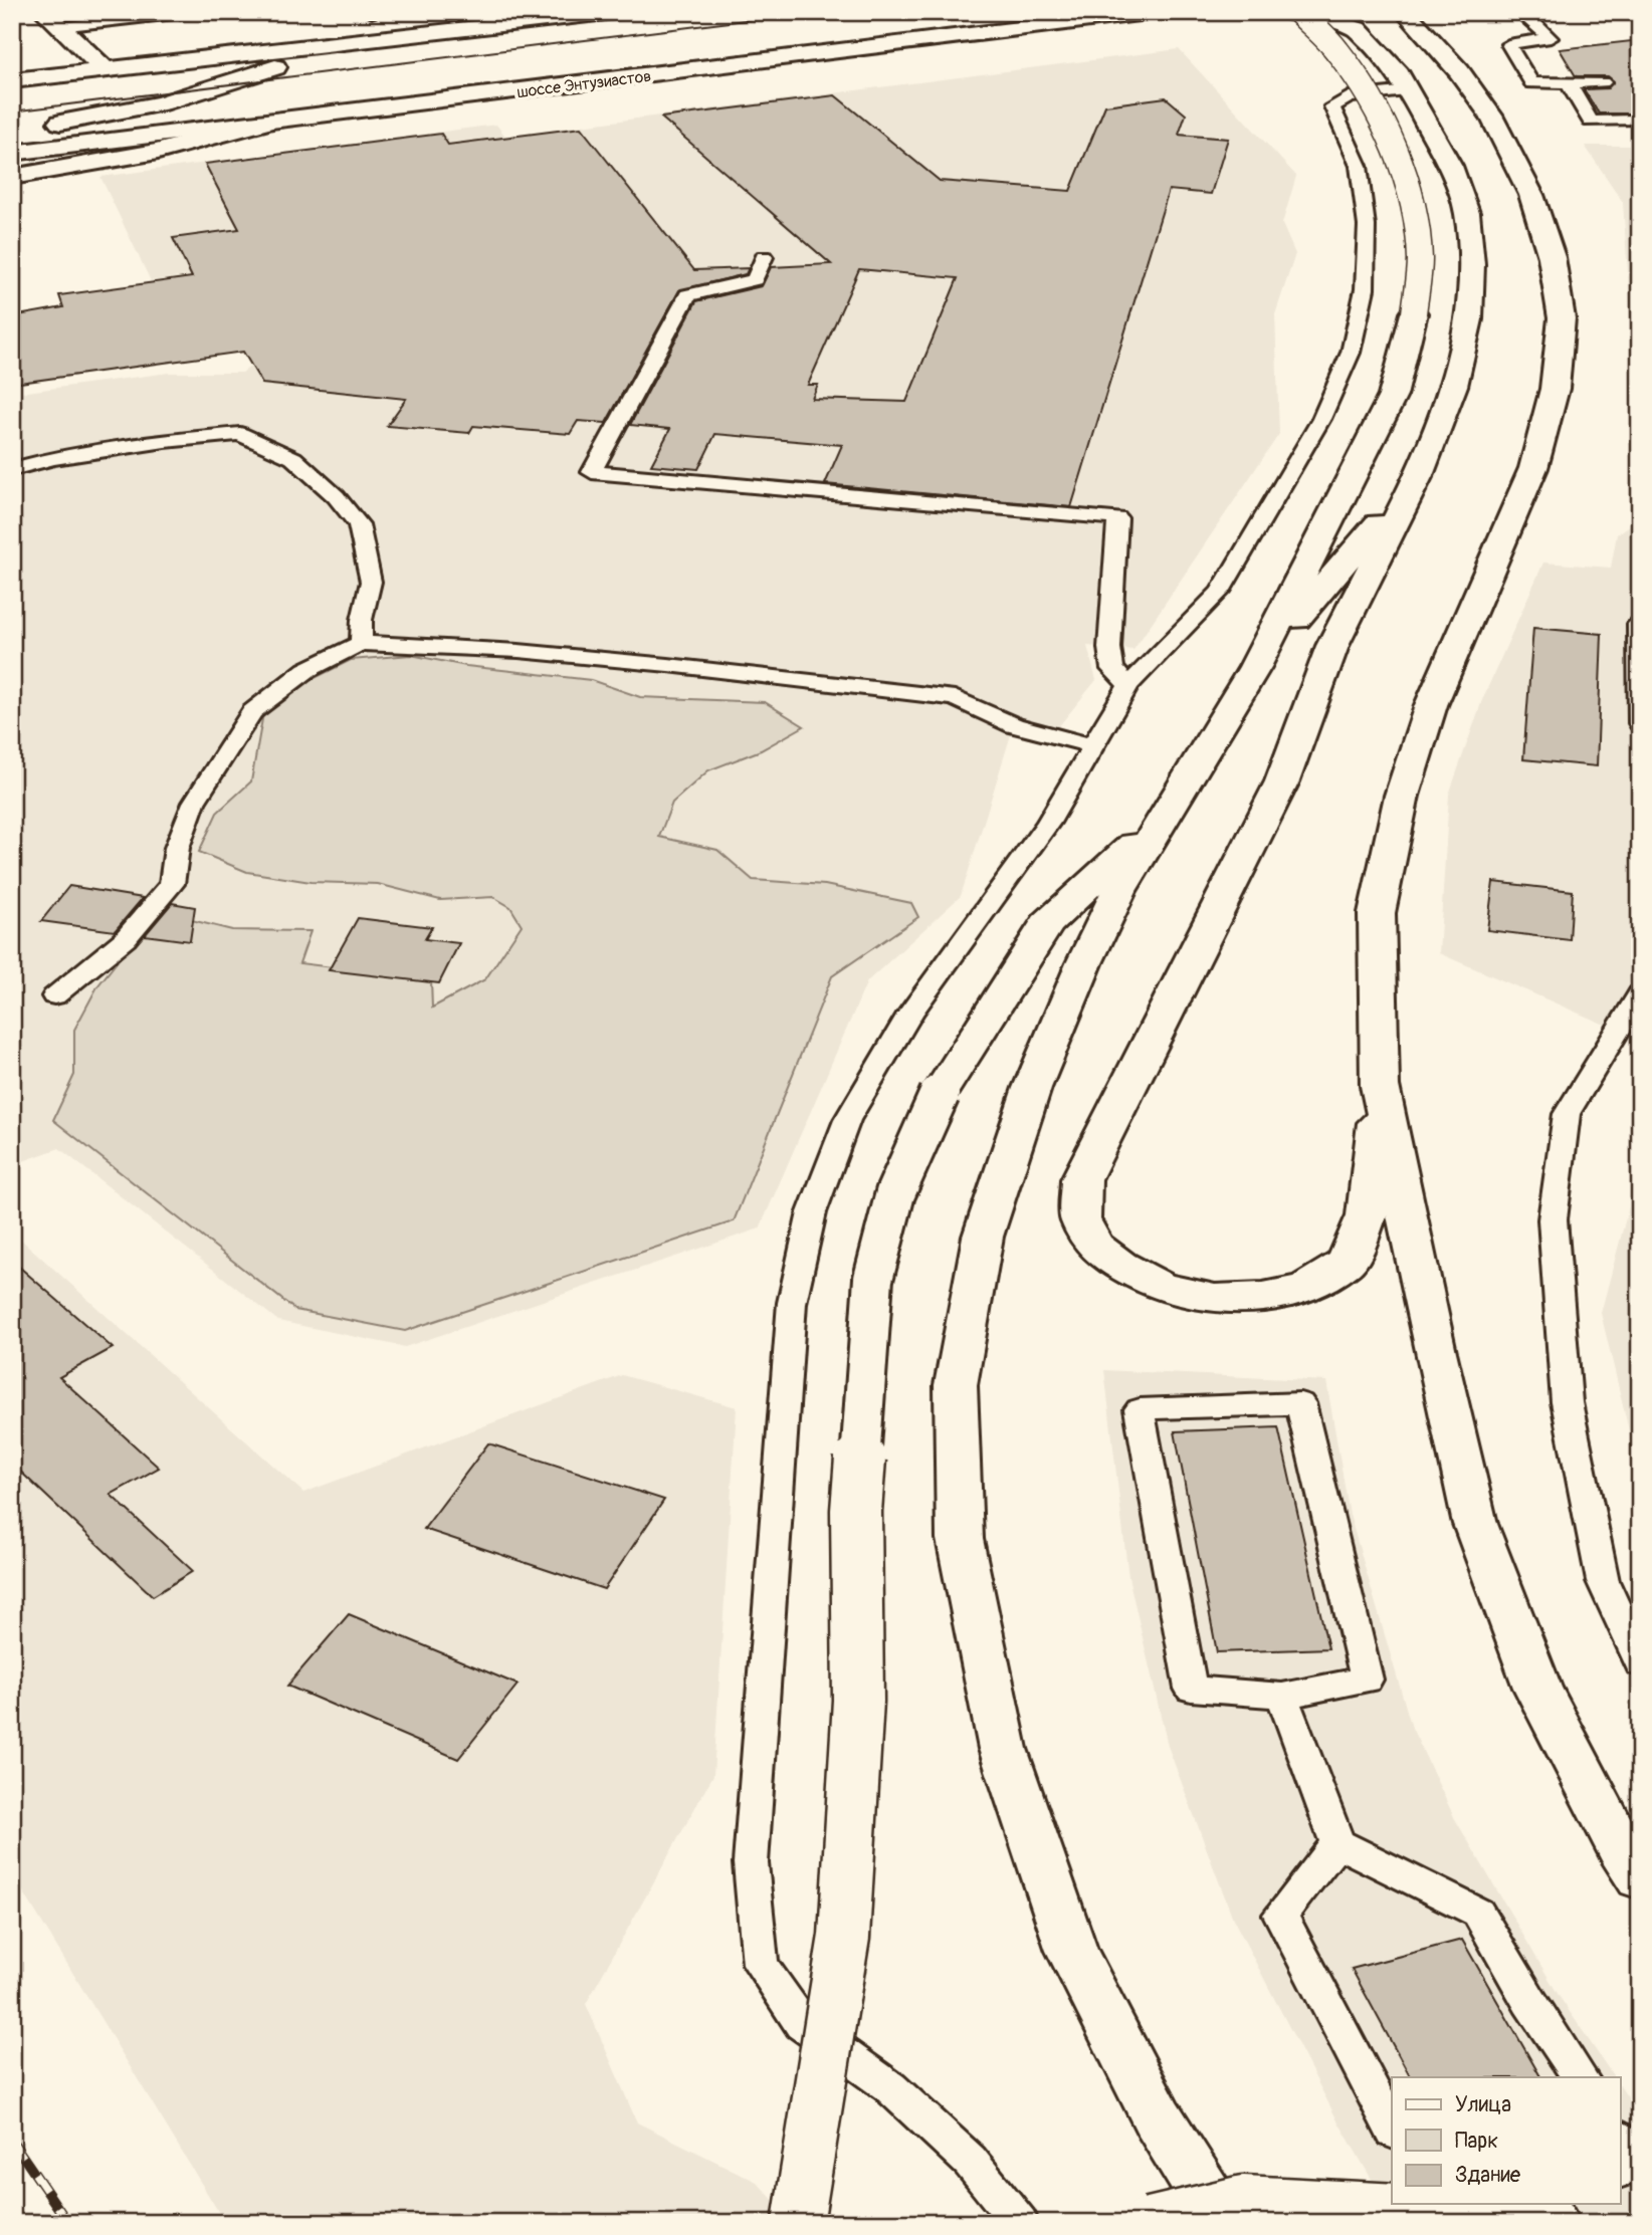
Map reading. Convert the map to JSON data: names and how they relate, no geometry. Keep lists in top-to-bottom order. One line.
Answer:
{"streets":{"main road":["шоссе Энтузиастов"]},"legend":["Улица","Парк","Здание"]}
